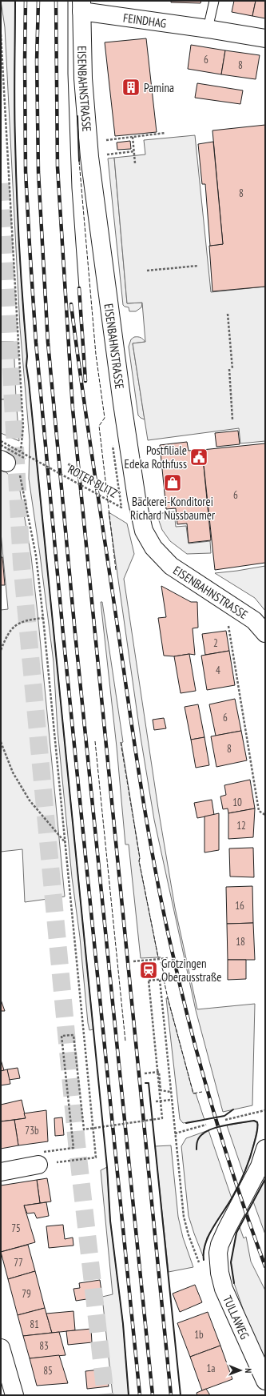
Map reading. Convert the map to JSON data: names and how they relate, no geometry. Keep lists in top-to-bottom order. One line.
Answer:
{"streets":{"street":["FEINDHAG","EISENBAHNSTRASSE","TULLAWEG"],"path":["\"ROTER BLITZ\""]},"crossings":[["FEINDHAG","EISENBAHNSTRASSE"]],"places":{"building":["Pamina"],"public building":["Postfiliale Edeka Rothfuss"],"shop":["Bäckerei-Konditorei Richard Nussbaumer"],"station":["Grötzingen Oberausstraße"]},"house_numbers":["6","8","8","6","2","4","6","8","10","12","16","18","73b","75","77","79","81","1b","83","1a","85"],"north":"right"}
